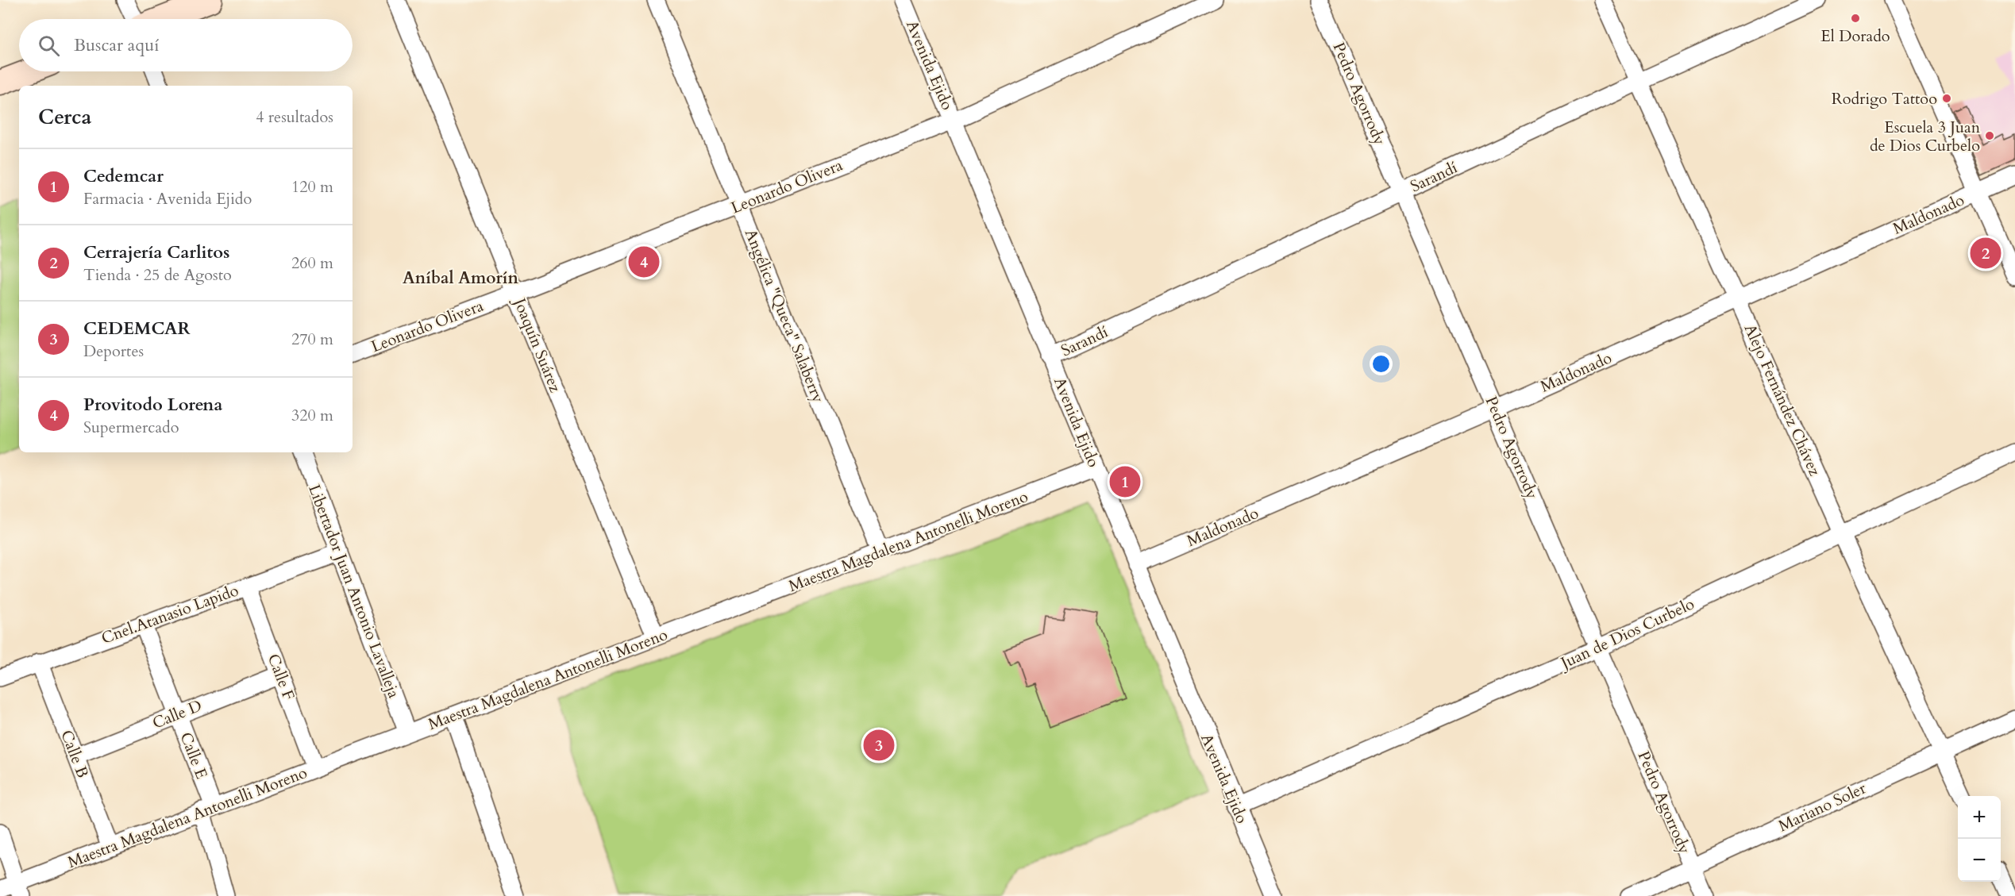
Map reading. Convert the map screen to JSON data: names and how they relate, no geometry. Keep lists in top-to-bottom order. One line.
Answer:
{"streets":{"street":["Avenida Ejido","Pedro Agorrody","Sarandí","Leonardo Olivera","Maldonado","Angélica \"Queca\" Salaberry","Joaquín Suárez","Alejo Fernández Chávez","Maestra Magdalena Antonelli Moreno","Libertador Juan Antonio Lavalleja","Cnel.Atanasio Lapido","Juan de Dios Curbelo","Calle F","Calle D","Calle B","Calle E","Mariano Soler"]},"crossings":[["Avenida Ejido","Sarandí"],["Avenida Ejido","Leonardo Olivera"],["Avenida Ejido","Maldonado"],["Avenida Ejido","Maestra Magdalena Antonelli Moreno"],["Avenida Ejido","Juan de Dios Curbelo"],["Pedro Agorrody","Sarandí"],["Pedro Agorrody","Maldonado"],["Pedro Agorrody","Juan de Dios Curbelo"],["Pedro Agorrody","Mariano Soler"],["Sarandí","Alejo Fernández Chávez"],["Leonardo Olivera","Angélica \"Queca\" Salaberry"],["Leonardo Olivera","Joaquín Suárez"],["Maldonado","Alejo Fernández Chávez"],["Angélica \"Queca\" Salaberry","Maestra Magdalena Antonelli Moreno"],["Joaquín Suárez","Maestra Magdalena Antonelli Moreno"],["Alejo Fernández Chávez","Juan de Dios Curbelo"],["Alejo Fernández Chávez","Mariano Soler"],["Maestra Magdalena Antonelli Moreno","Libertador Juan Antonio Lavalleja"],["Maestra Magdalena Antonelli Moreno","Calle F"],["Maestra Magdalena Antonelli Moreno","Calle B"],["Maestra Magdalena Antonelli Moreno","Calle E"],["Libertador Juan Antonio Lavalleja","Cnel.Atanasio Lapido"],["Cnel.Atanasio Lapido","Calle F"],["Cnel.Atanasio Lapido","Calle B"],["Cnel.Atanasio Lapido","Calle E"],["Calle F","Calle D"],["Calle D","Calle B"],["Calle D","Calle E"]],"districts":["Aníbal Amorín"],"places":["El Dorado","Rodrigo Tattoo","Escuela 3 Juan de Dios Curbelo"],"page":{"search":"Buscar aquí","heading":["Cerca","4 resultados"],"list":[{"mark":"1","name":"Cedemcar","note":"Farmacia · Avenida Ejido","value":"120 m"},{"mark":"2","name":"Cerrajería Carlitos","note":"Tienda · 25 de Agosto","value":"260 m"},{"mark":"3","name":"CEDEMCAR","note":"Deportes","value":"270 m"},{"mark":"4","name":"Provitodo Lorena","note":"Supermercado","value":"320 m"}],"pins":["2","4","1","3"],"map_buttons":["+","−"]}}
